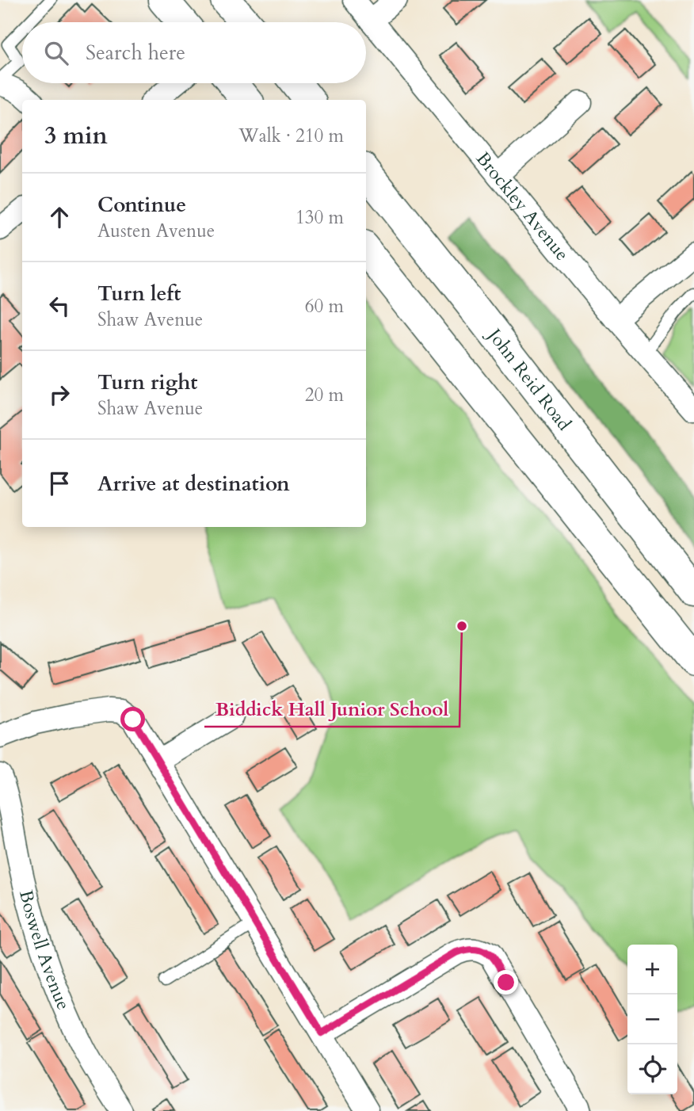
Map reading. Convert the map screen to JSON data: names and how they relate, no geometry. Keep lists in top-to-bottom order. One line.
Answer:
{"streets":{"highway":["John Reid Road"],"street":["Brockley Avenue","Boswell Avenue"]},"places":["Biddick Hall Junior School"],"page":{"search":"Search here","heading":["3 min","Walk · 210 m"],"list":[["Continue","Austen Avenue","130 m"],["Turn left","Shaw Avenue","60 m"],["Turn right","Shaw Avenue","20 m"],"Arrive at destination"],"map_buttons":["+","−"]}}
